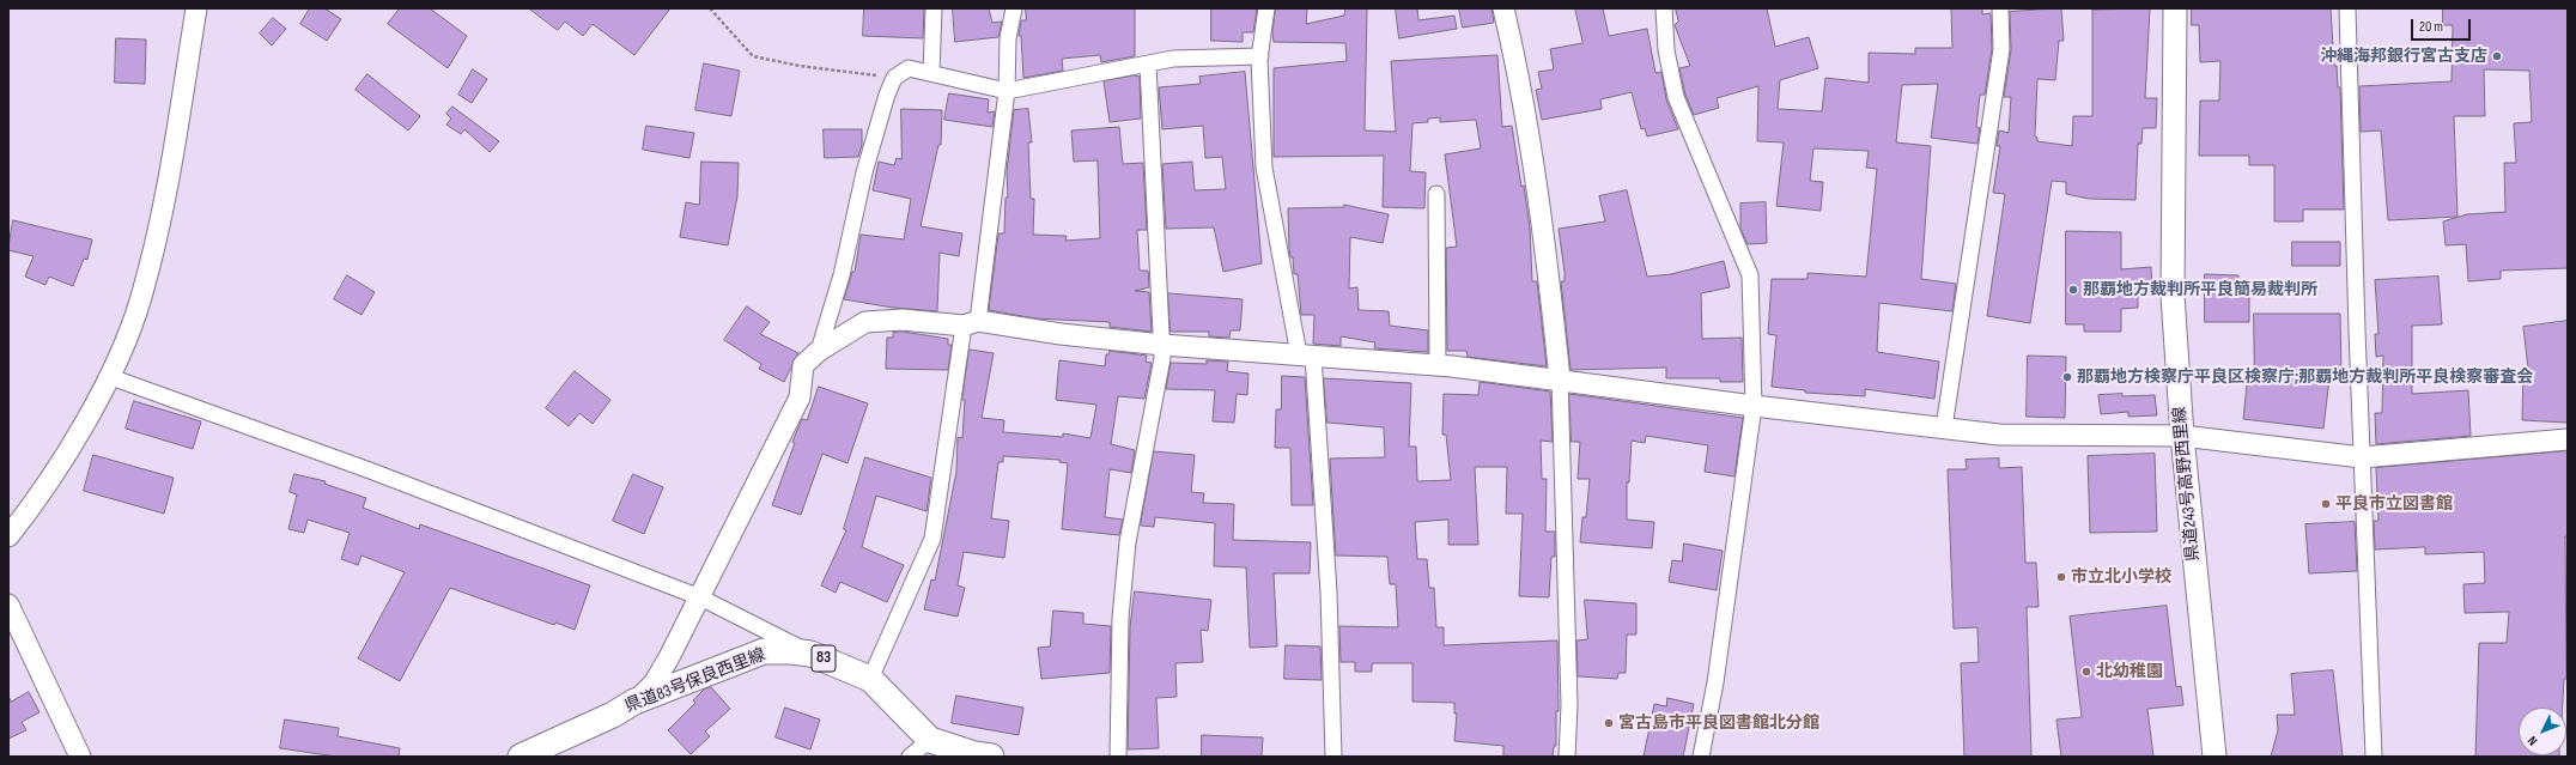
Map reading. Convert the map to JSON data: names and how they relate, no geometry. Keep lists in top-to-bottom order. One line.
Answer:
{"streets":{"main road":["県道243号高野西里線","83","県道83号保良西里線"]},"places":["沖縄海邦銀行宮古支店","那覇地方裁判所平良簡易裁判所","那覇地方検察庁平良区検察庁;那覇地方裁判所平良検察審査会","平良市立図書館","市立北小学校","北幼稚園","宮古島市平良図書館北分館"],"scale_bar":"20 m","north":"bottom left"}
